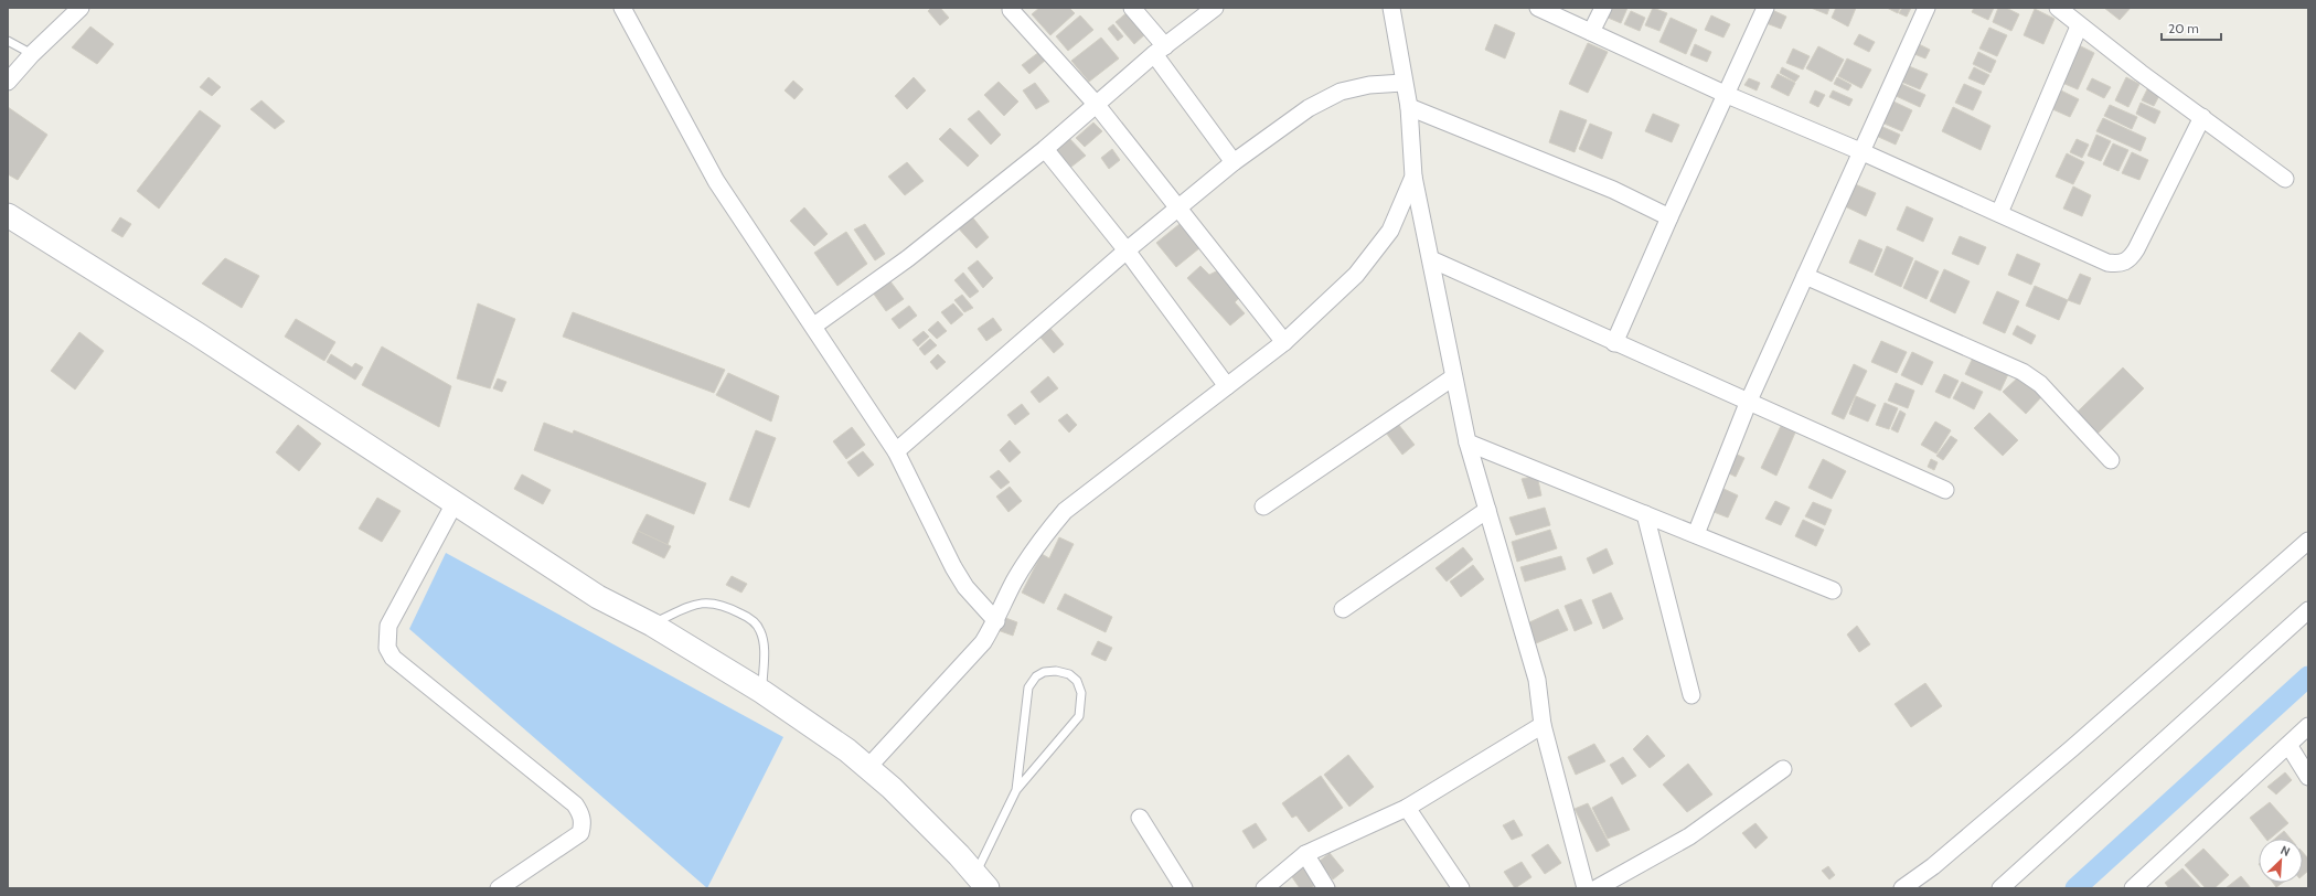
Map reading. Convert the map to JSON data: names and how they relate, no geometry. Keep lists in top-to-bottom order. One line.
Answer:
{"scale_bar":"20 m","north":"top right"}
